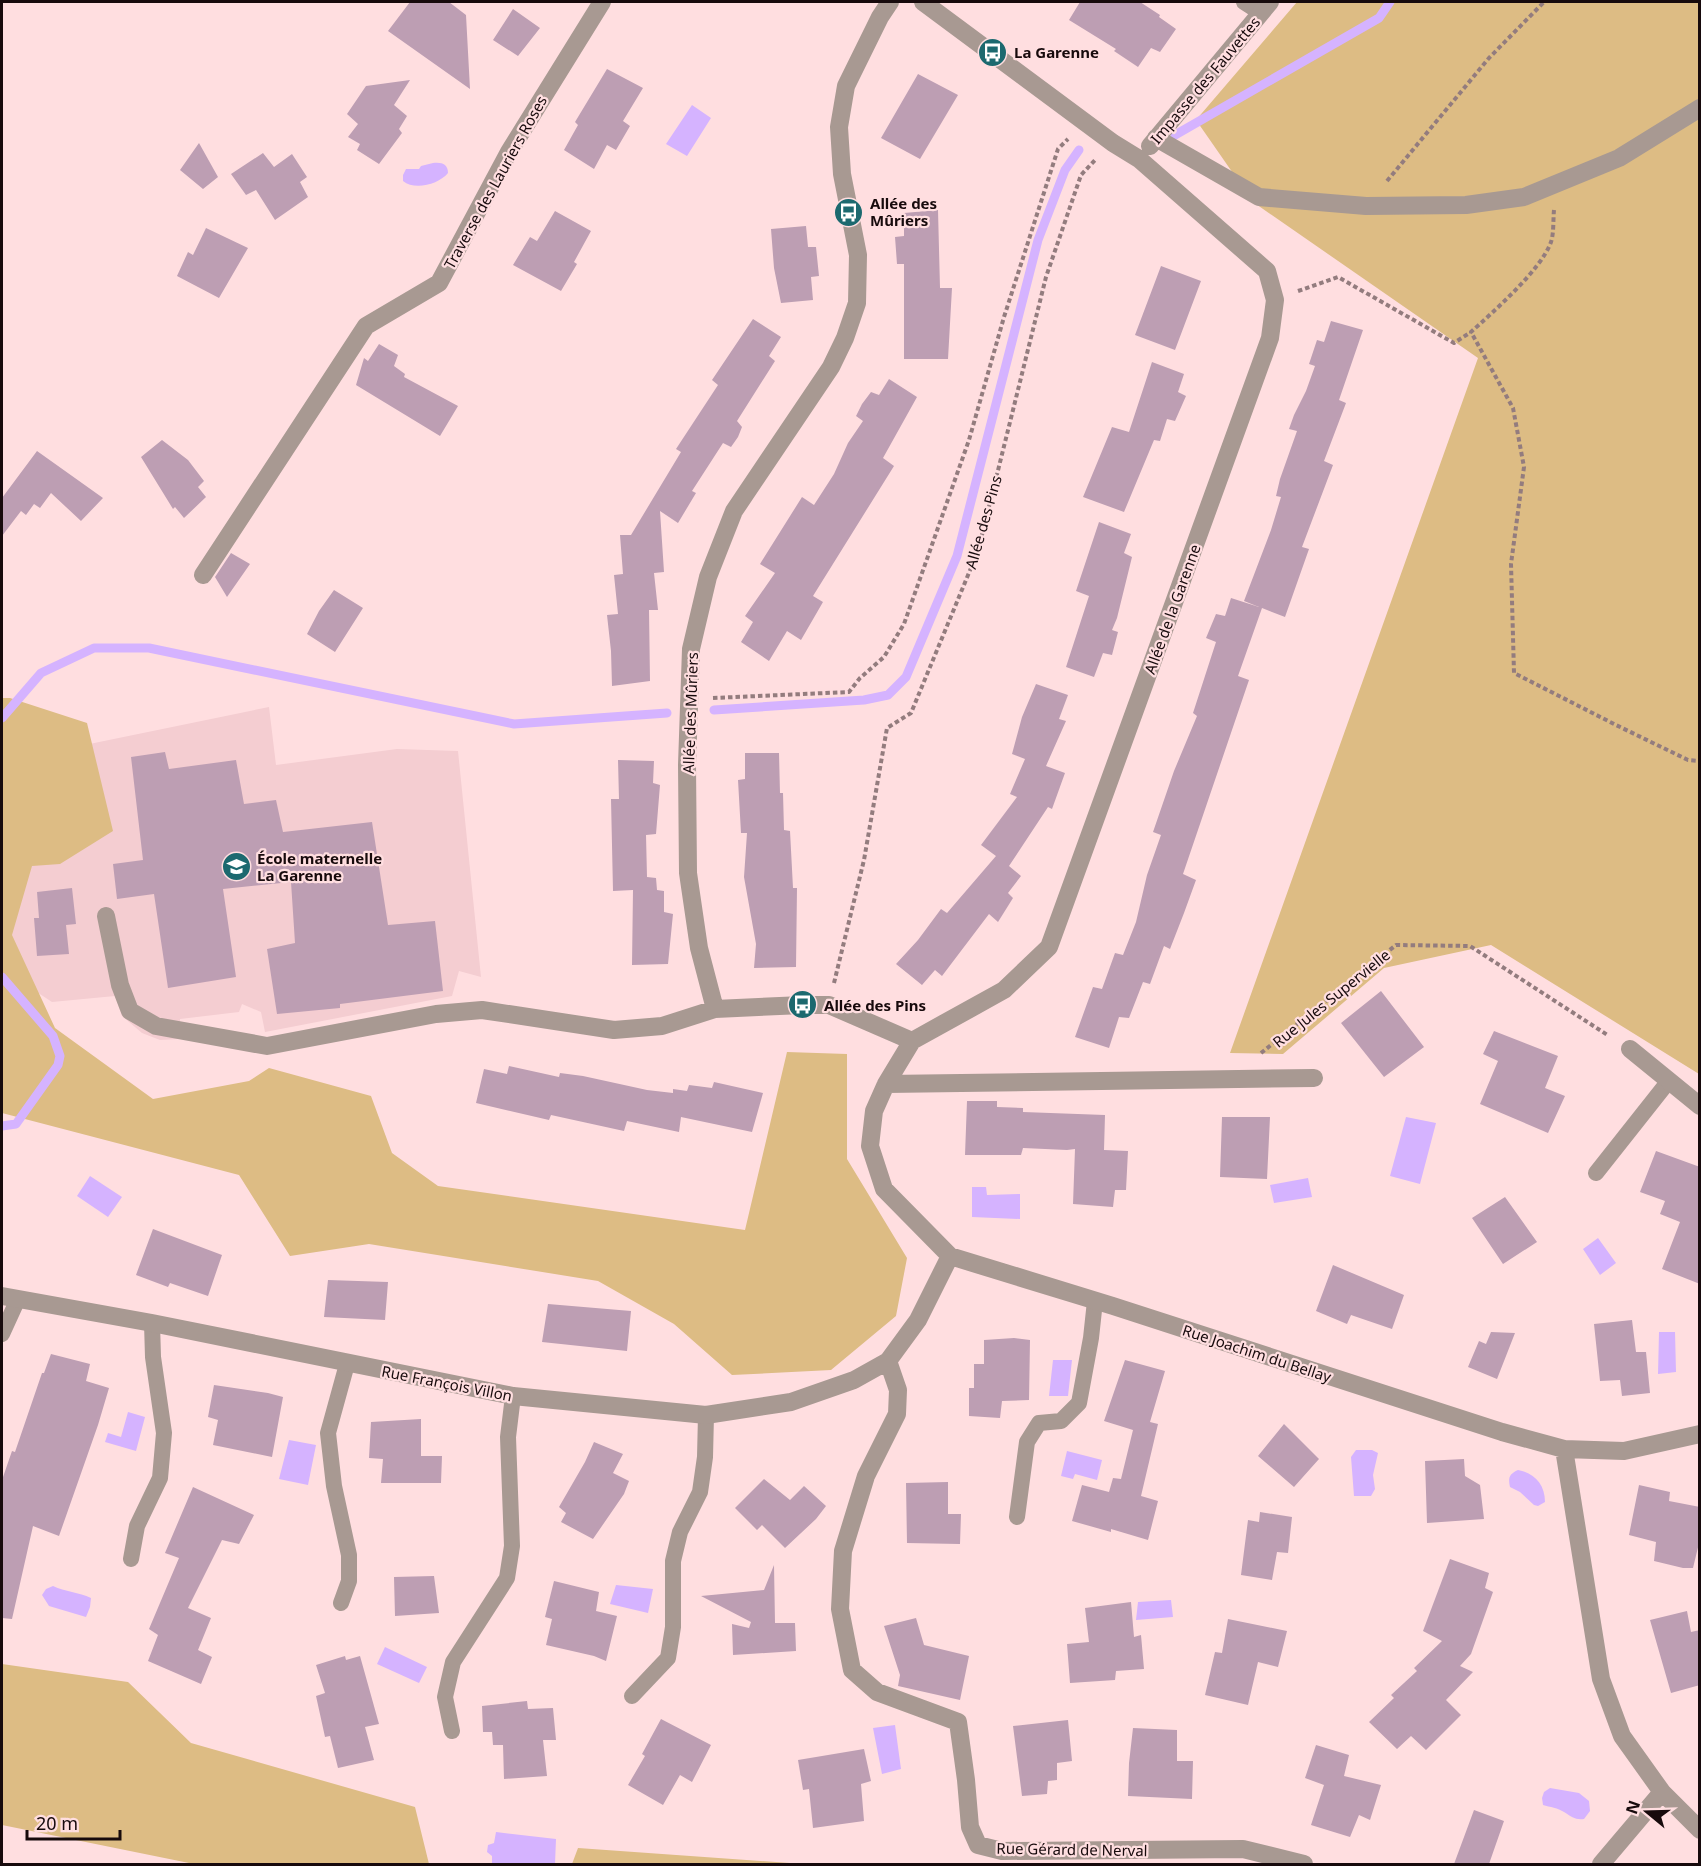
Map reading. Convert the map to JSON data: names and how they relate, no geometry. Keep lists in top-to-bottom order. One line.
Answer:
{"streets":{"street":["Impasse des Fauvettes","Traverse des Lauriers Roses","Allée de la Garenne","Allée des Mûriers","Rue Joachim du Bellay","Rue François Villon","Rue Gérard de Nerval"],"path":["Allée des Pins","Rue Jules Supervielle"]},"crossings":[["Impasse des Fauvettes","Allée de la Garenne"],["Allée des Pins","Allée de la Garenne"],["Rue François Villon","Rue Gérard de Nerval"]],"places":{"bus stop":["La Garenne","Allée des Mûriers","Allée des Pins"],"school or university":["École maternelle La Garenne"]},"scale_bar":"20 m","north":"left"}
